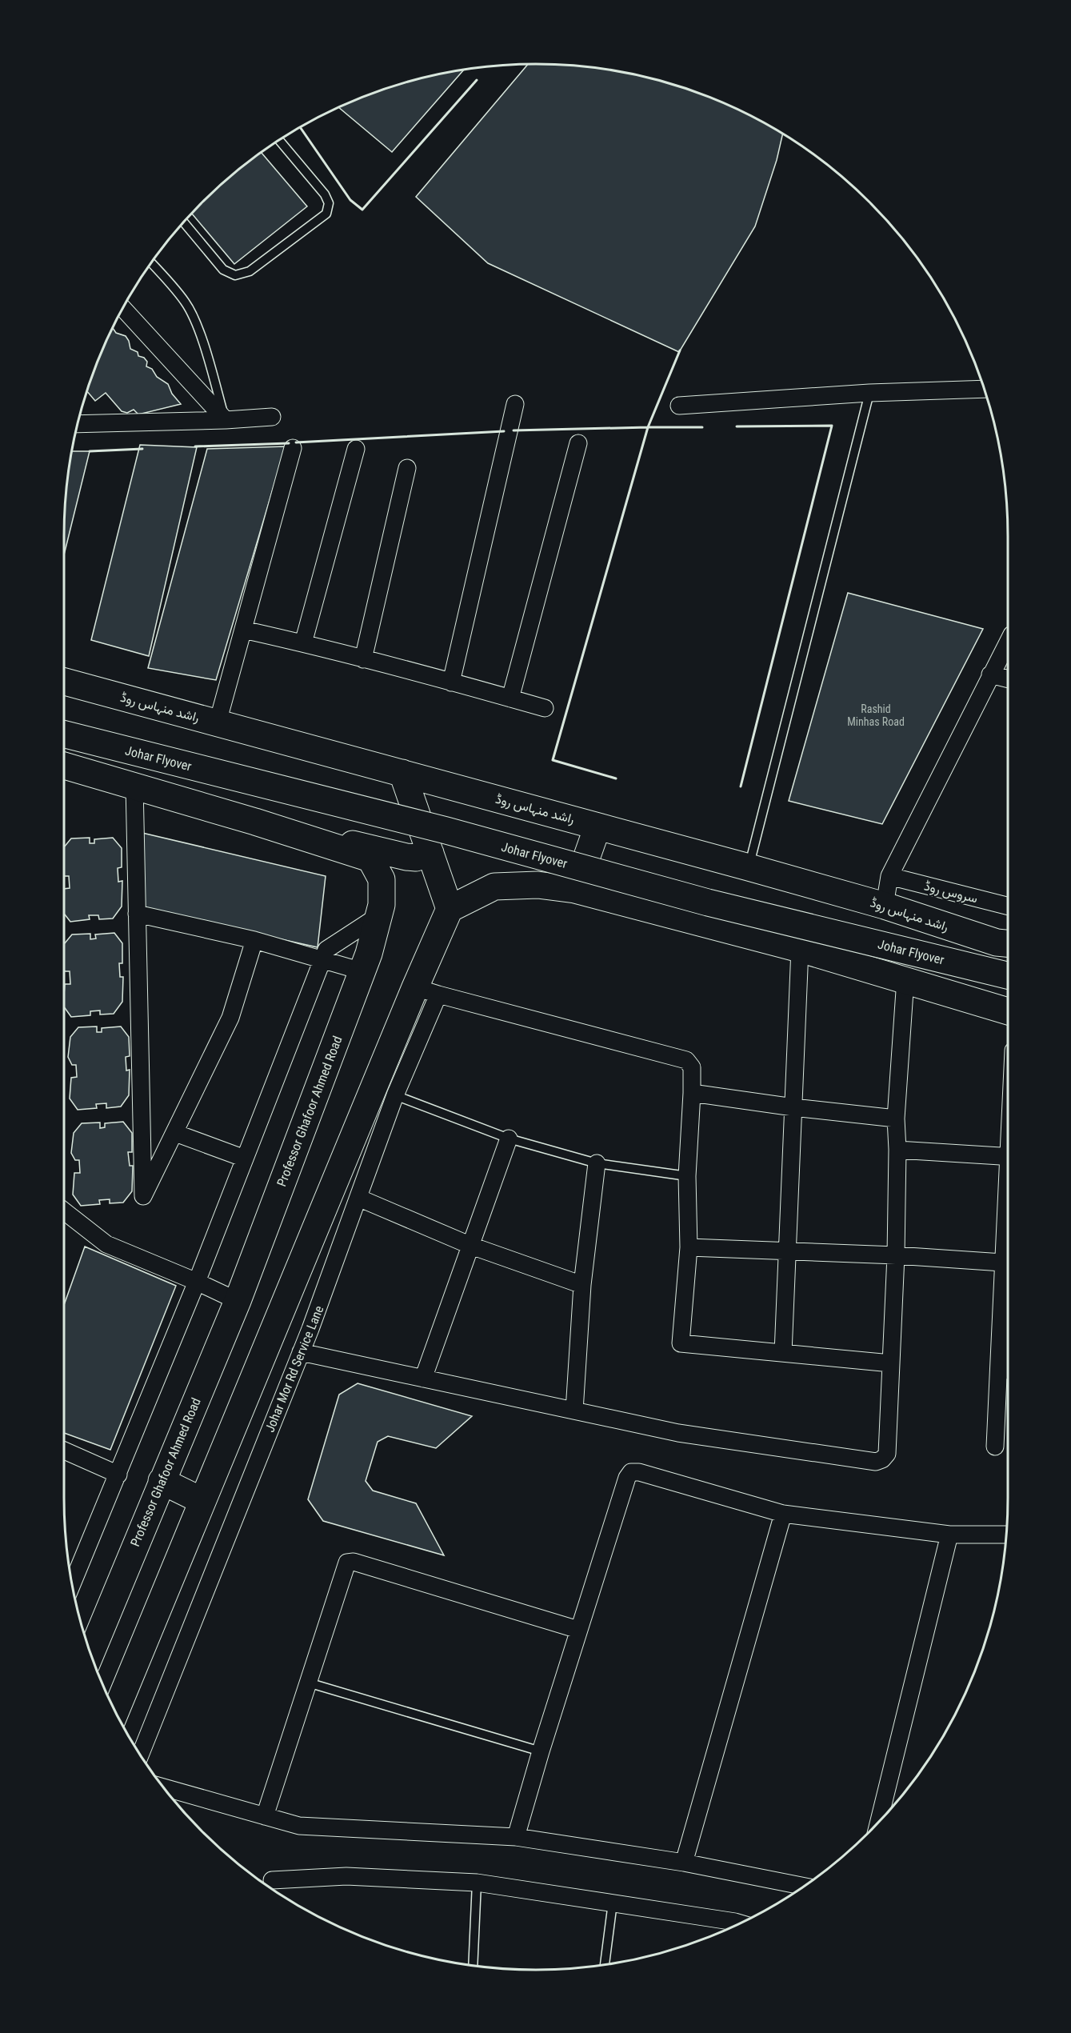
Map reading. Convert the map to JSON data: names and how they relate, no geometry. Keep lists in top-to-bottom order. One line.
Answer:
{"streets":{"main road":["راشد منہاس روڈ","Johar Flyover","Professor Ghafoor Ahmed Road"],"street":["سروس روڈ","Johar Mor Rd Service Lane"]},"house_numbers":["Rashid Minhas Road"]}
